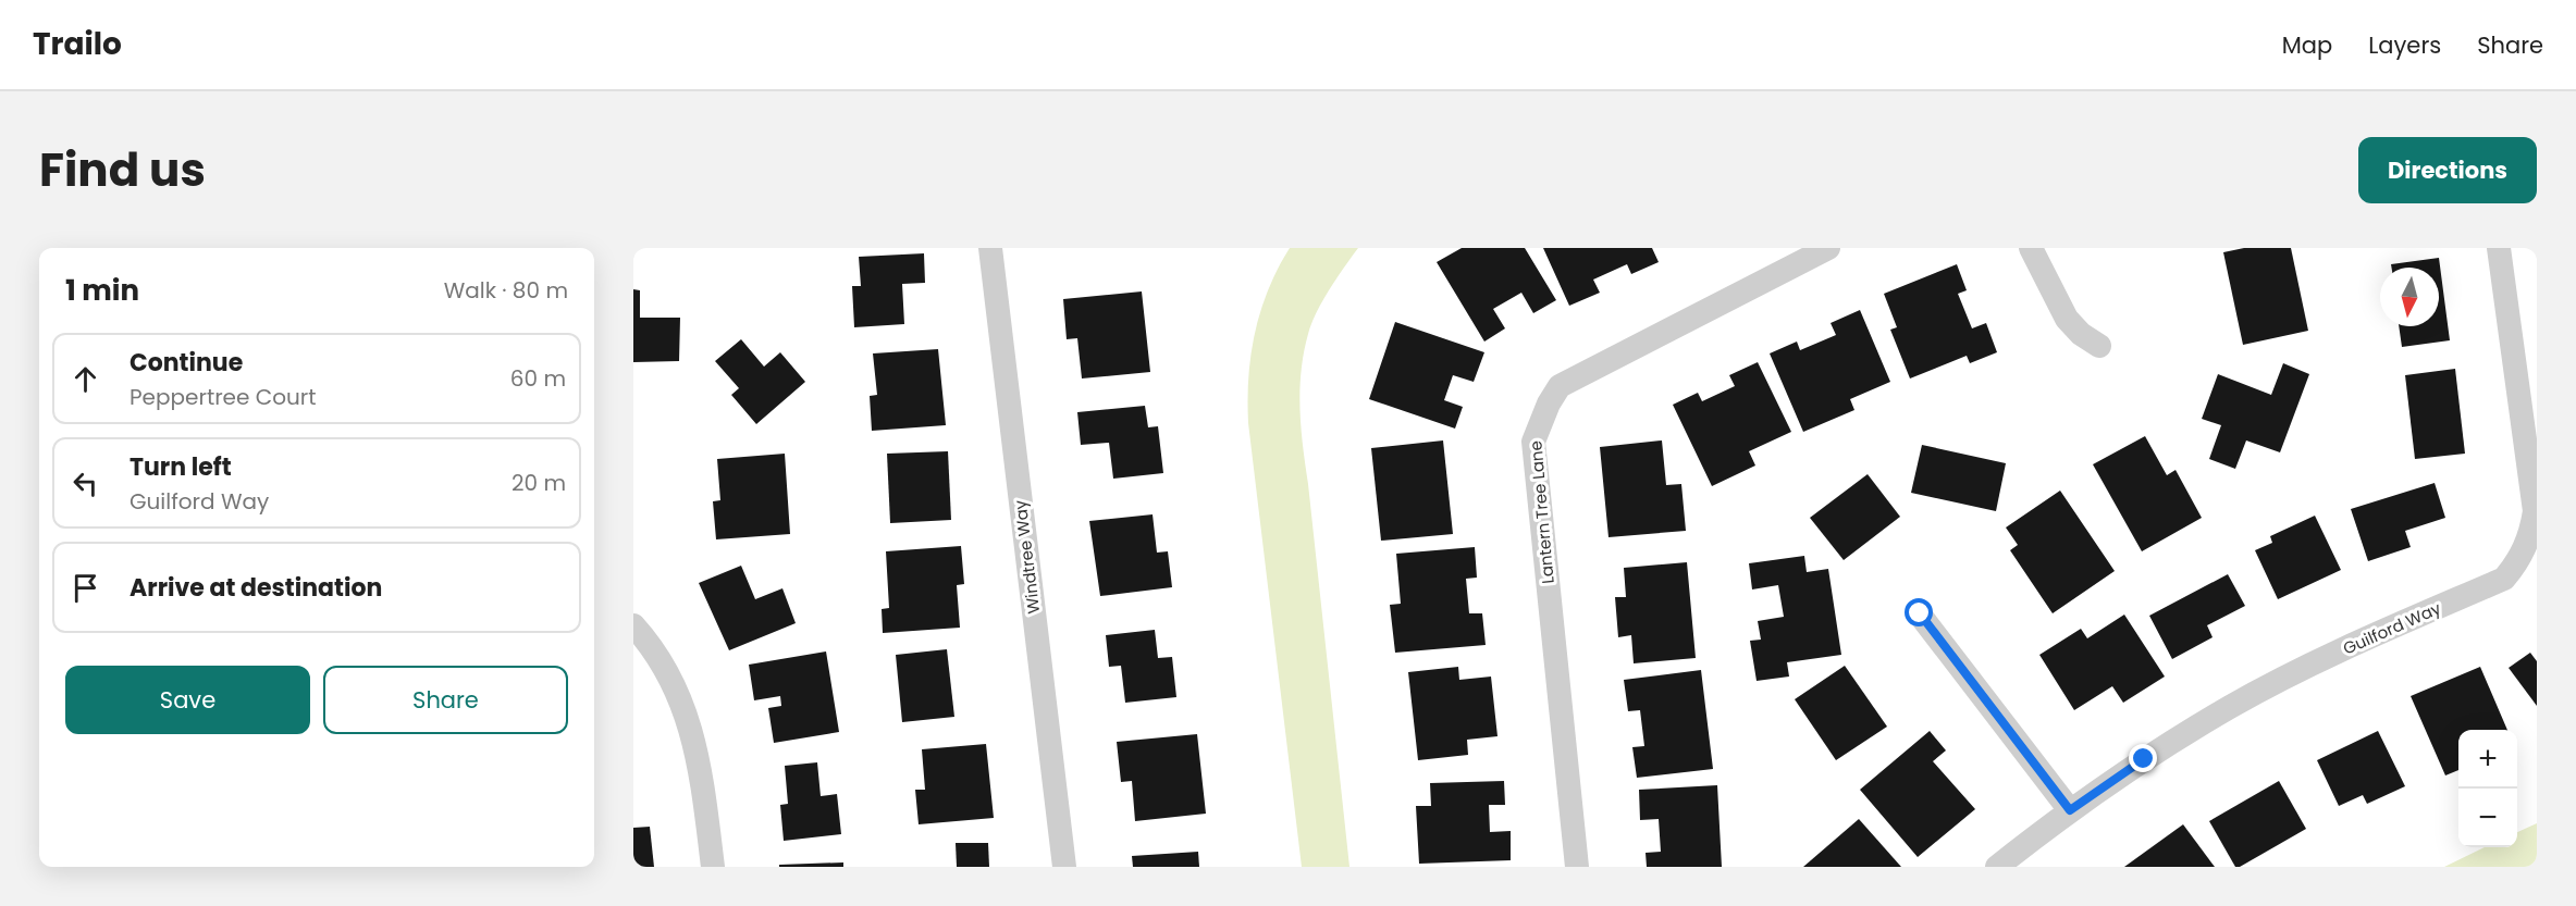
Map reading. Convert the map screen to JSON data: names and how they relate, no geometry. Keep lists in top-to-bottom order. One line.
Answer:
{"streets":{"street":["Lantern Tree Lane","Windtree Way","Guilford Way"]},"north":"bottom","page":{"header":"Trailo","nav":["Map","Layers","Share"],"title":"Find us","buttons":["Directions",["Save","Share"]],"heading":["1 min","Walk · 80 m"],"list":[["Continue","Peppertree Court","60 m"],["Turn left","Guilford Way","20 m"],"Arrive at destination"],"map_buttons":["+","−"]}}
